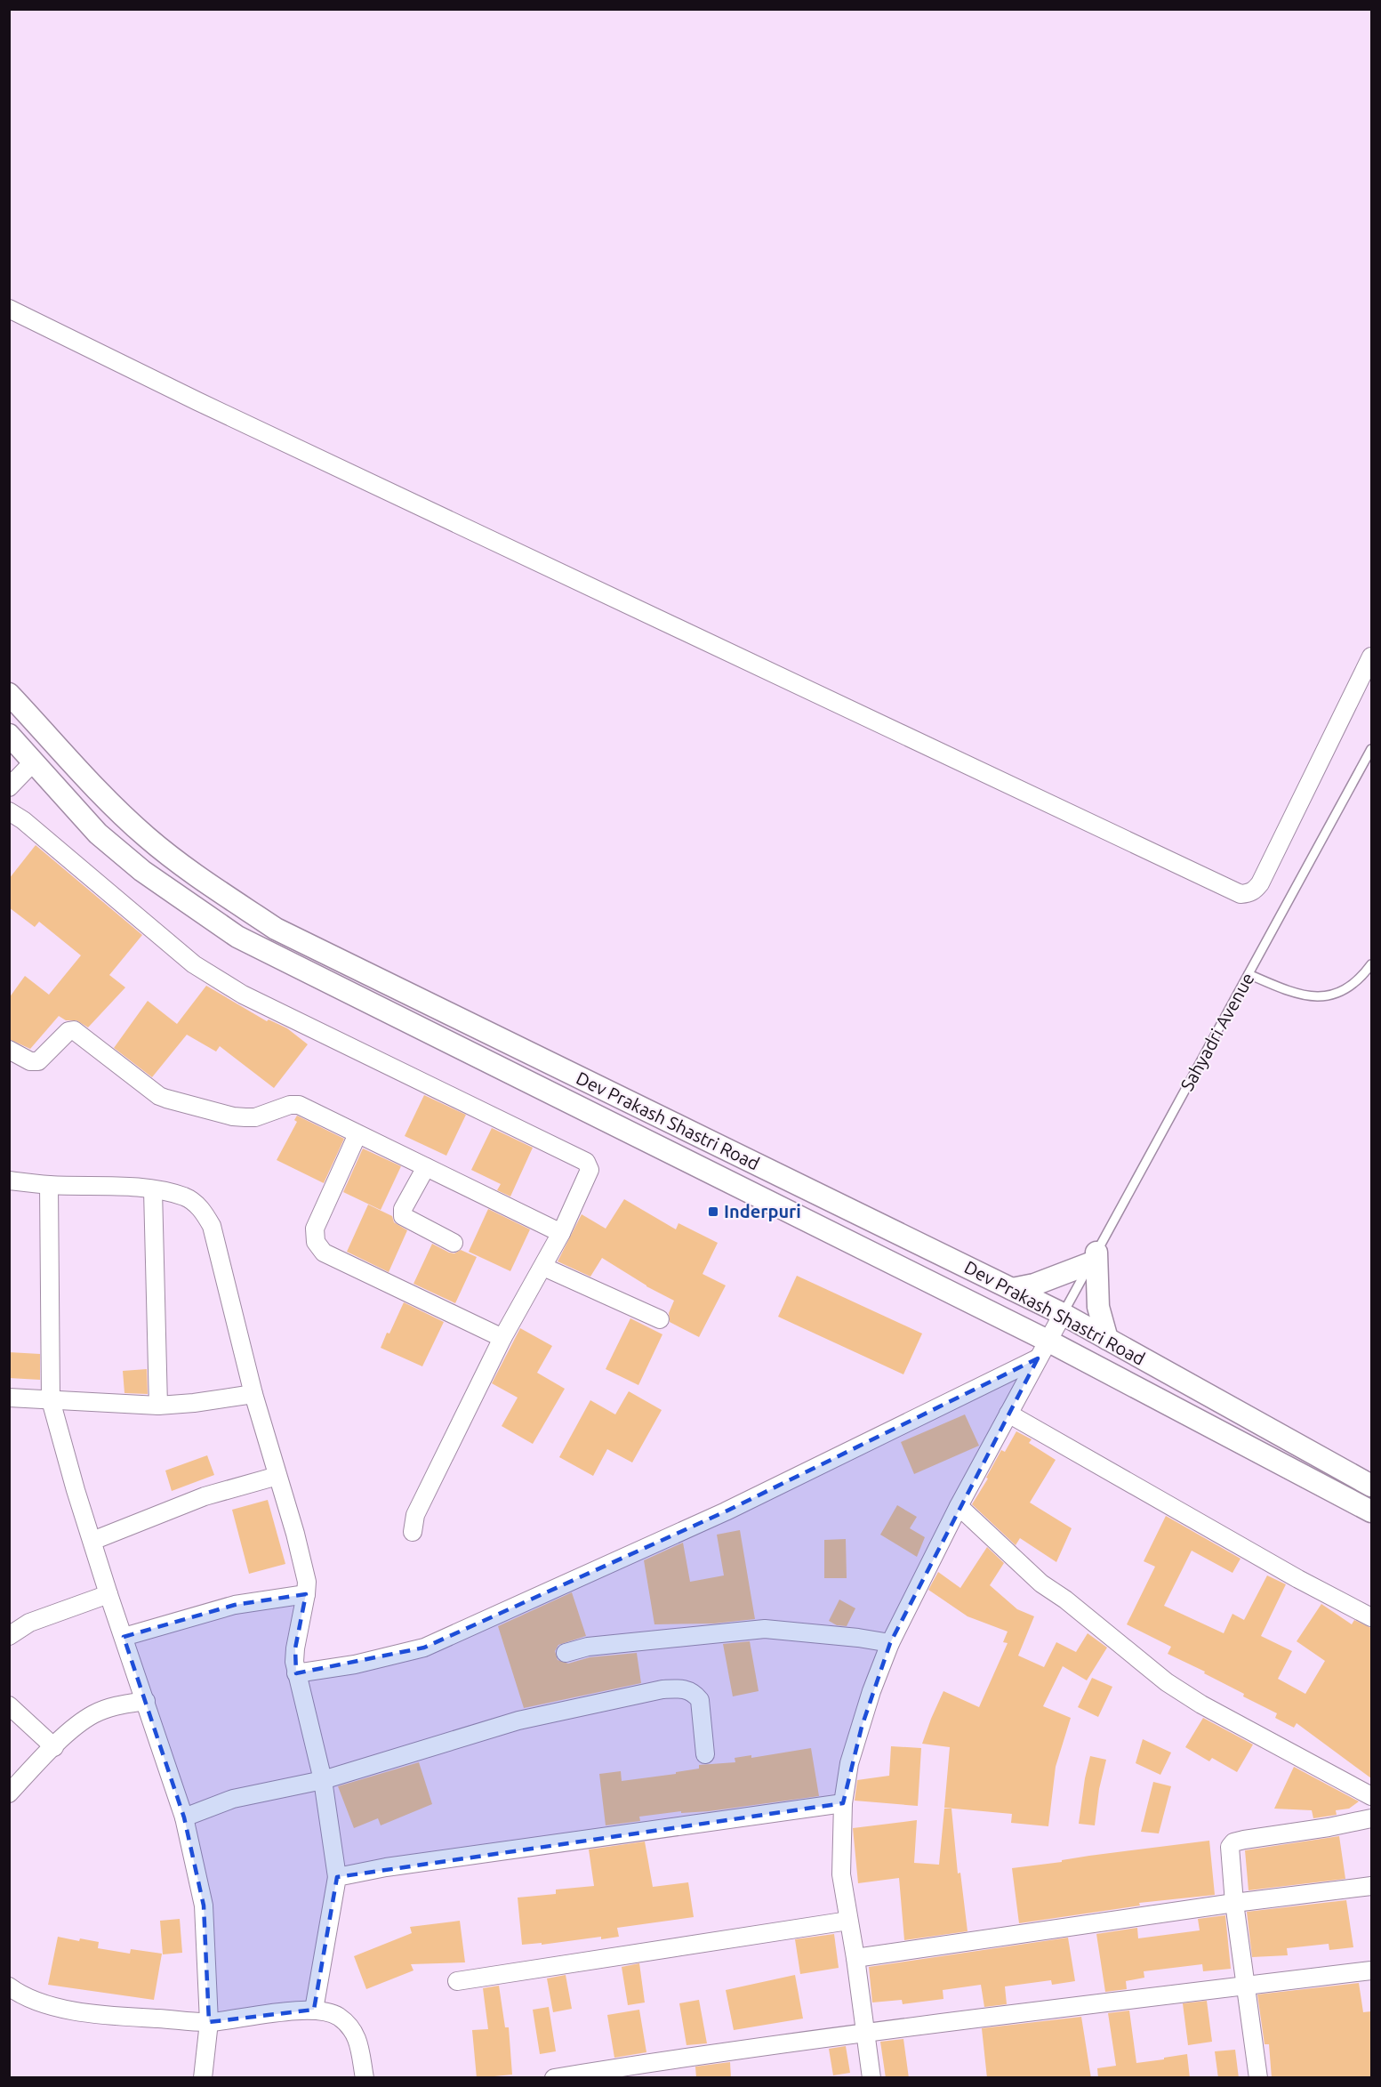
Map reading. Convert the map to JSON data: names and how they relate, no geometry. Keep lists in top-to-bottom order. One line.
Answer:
{"streets":{"street":["Dev Prakash Shastri Road"],"lane":["Sahyadri Avenue"]},"crossings":[["Sahyadri Avenue","Dev Prakash Shastri Road"]],"places":{"transit":["Inderpuri"]}}
